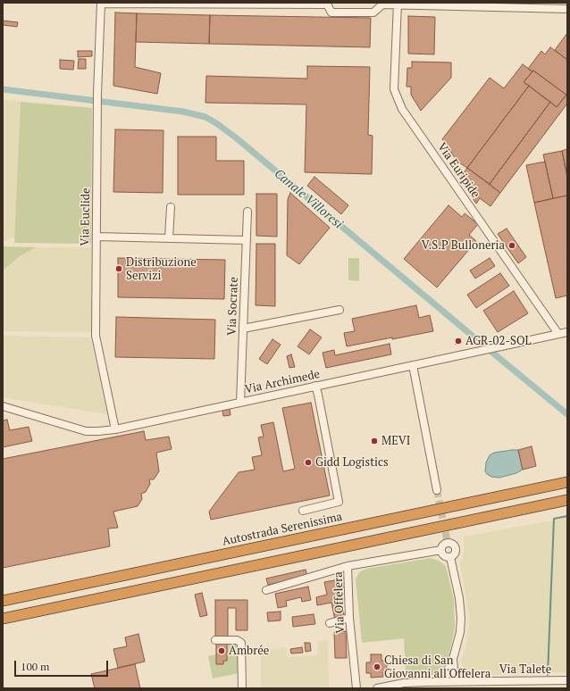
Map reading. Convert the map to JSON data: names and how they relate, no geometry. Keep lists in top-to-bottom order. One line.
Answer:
{"streets":{"highway":["Autostrada Serenissima"],"street":["Via Euripide","Via Euclide","Via Socrate","Via Archimede","Via Offelera","Via Talete"]},"crossings":[["Via Euripide","Via Archimede"],["Via Euclide","Via Archimede"],["Via Socrate","Via Archimede"],["Via Offelera","Via Talete"]],"water":["Canale Villoresi"],"places":["V.S.P Bulloneria","Distribuzione Servizi","AGR-02-SOL","MEVI","Gidd Logistics","Ambrée","Chiesa di San Giovanni all'Offelera"],"scale_bar":"100 m"}
